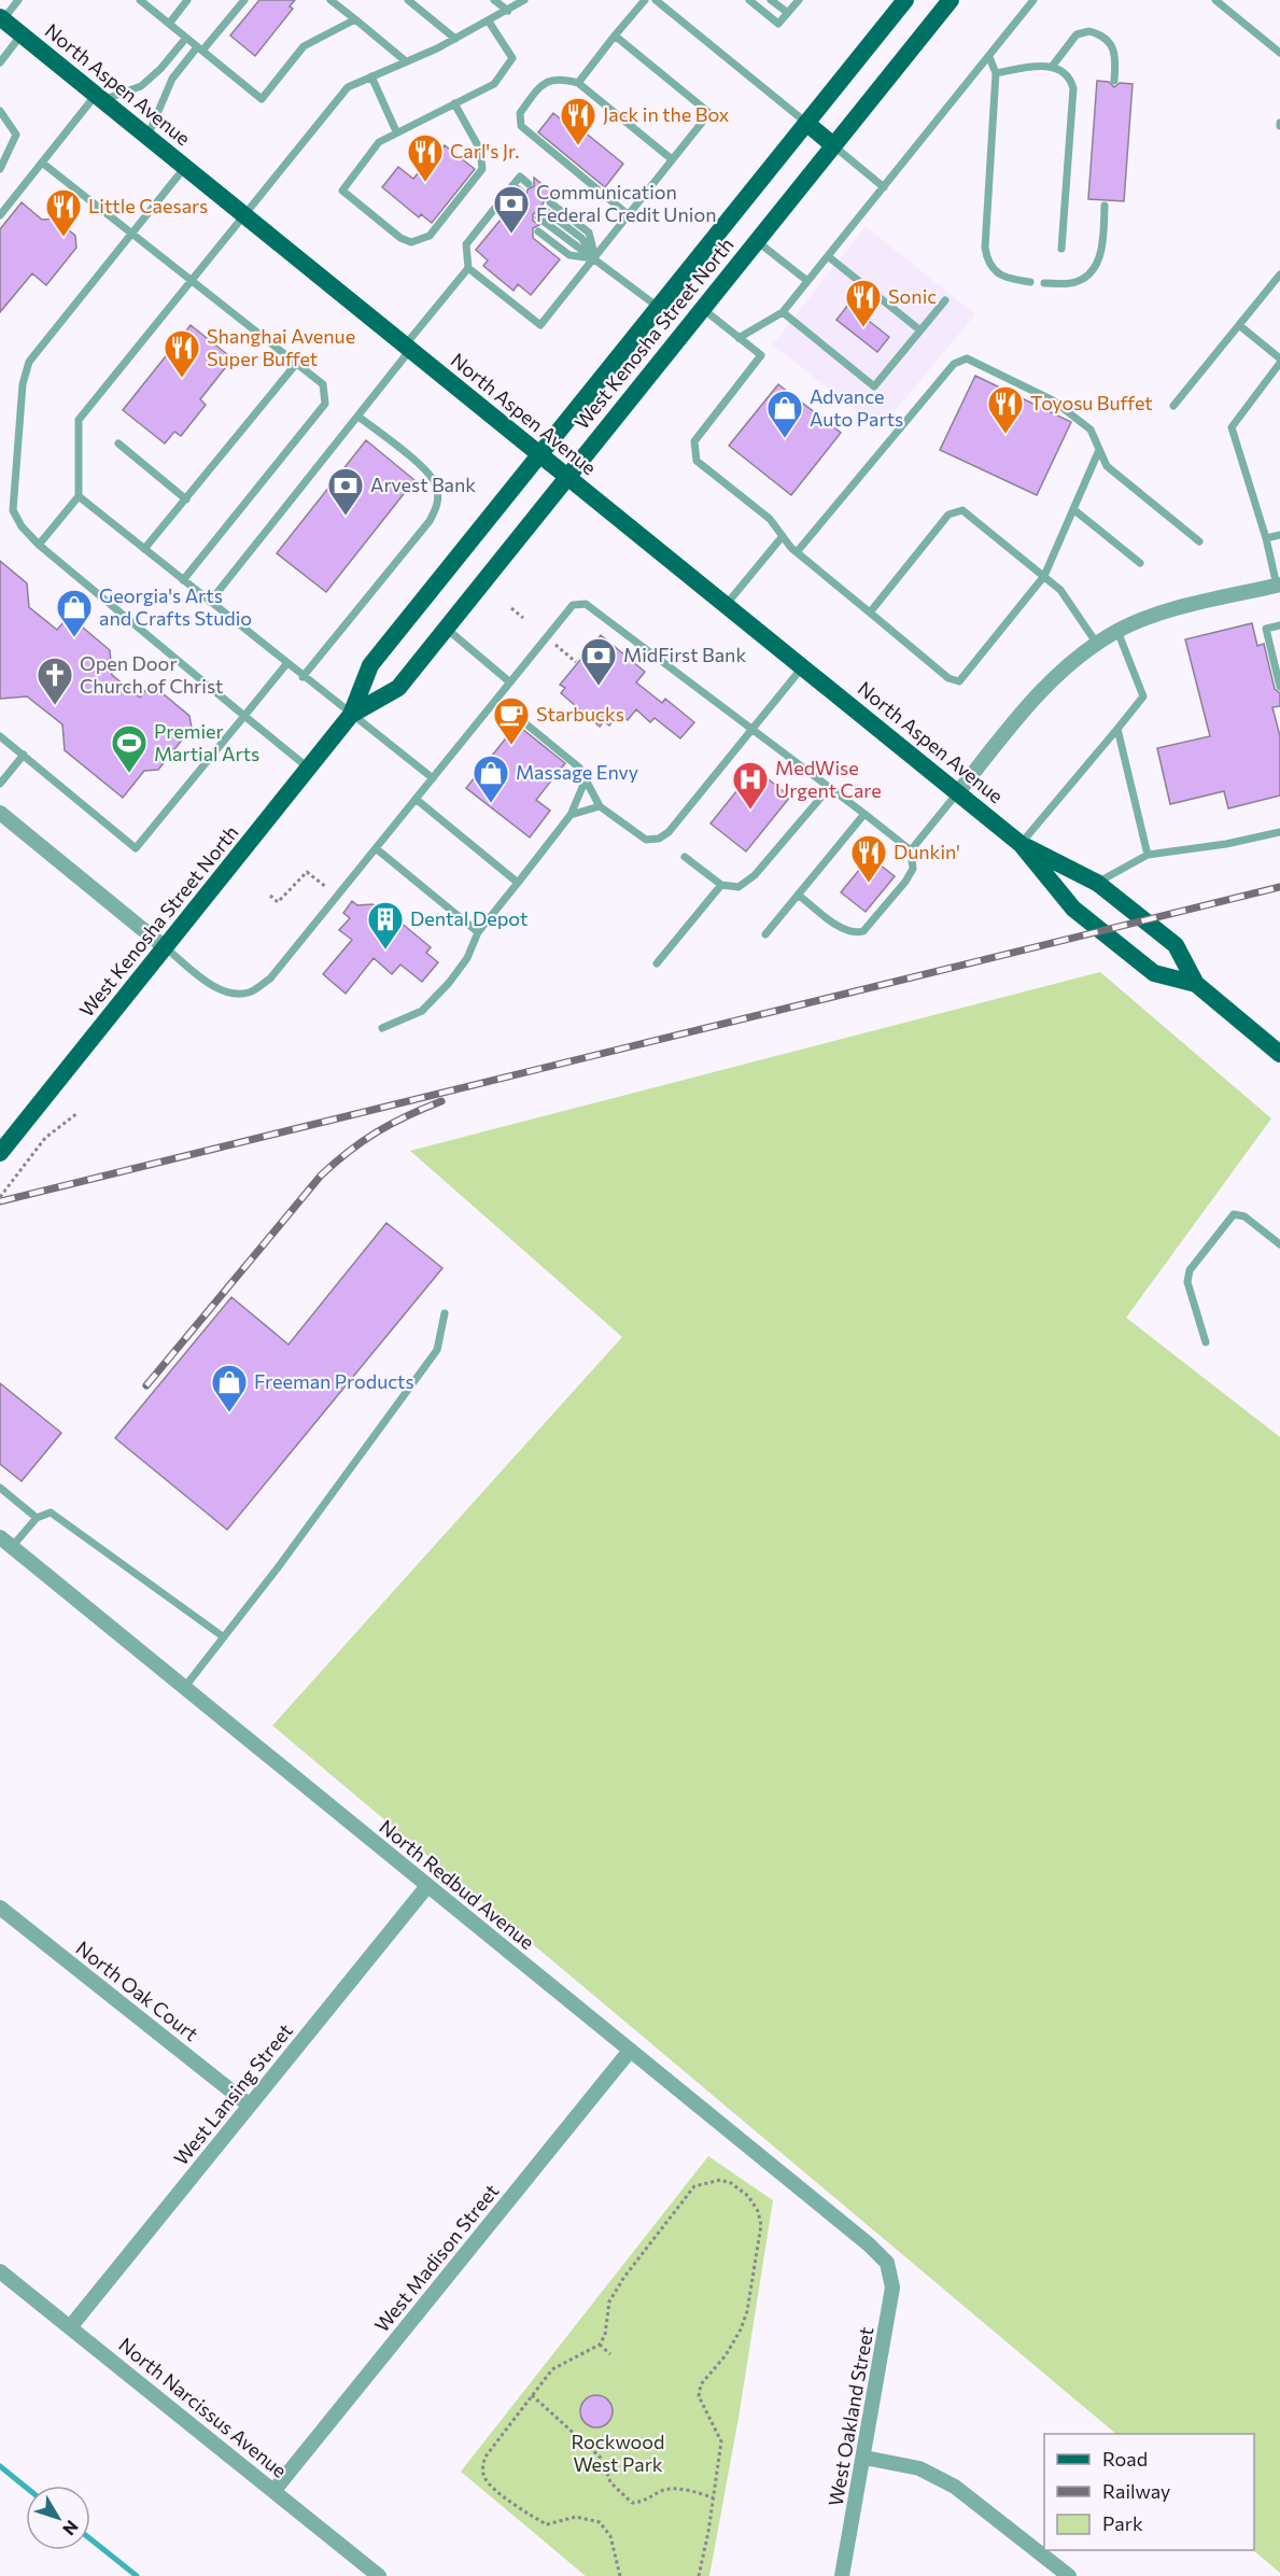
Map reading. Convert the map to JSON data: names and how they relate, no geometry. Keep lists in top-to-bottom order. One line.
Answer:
{"streets":{"main road":["North Aspen Avenue","West Kenosha Street North"],"street":["North Redbud Avenue","North Oak Court","West Lansing Street","West Madison Street","North Narcissus Avenue","West Oakland Street"]},"crossings":[["North Aspen Avenue","West Kenosha Street North"],["North Redbud Avenue","West Lansing Street"],["North Redbud Avenue","West Madison Street"],["North Redbud Avenue","West Oakland Street"],["North Oak Court","West Lansing Street"],["West Lansing Street","North Narcissus Avenue"],["West Madison Street","North Narcissus Avenue"]],"parks":["Rockwood West Park"],"places":{"restaurant":["Jack in the Box","Carl's Jr.","Little Caesars","Sonic","Shanghai Avenue Super Buffet","Toyosu Buffet","Dunkin'"],"bank":["Communication Federal Credit Union","Arvest Bank","MidFirst Bank"],"shop":["Advance Auto Parts","Georgia's Arts and Crafts Studio","Massage Envy","Freeman Products"],"church":["Open Door Church of Christ"],"cafe":["Starbucks"],"sports":["Premier Martial Arts"],"hospital":["MedWise Urgent Care"],"building":["Dental Depot"]},"legend":["Road","Railway","Park"],"north":"bottom right"}
